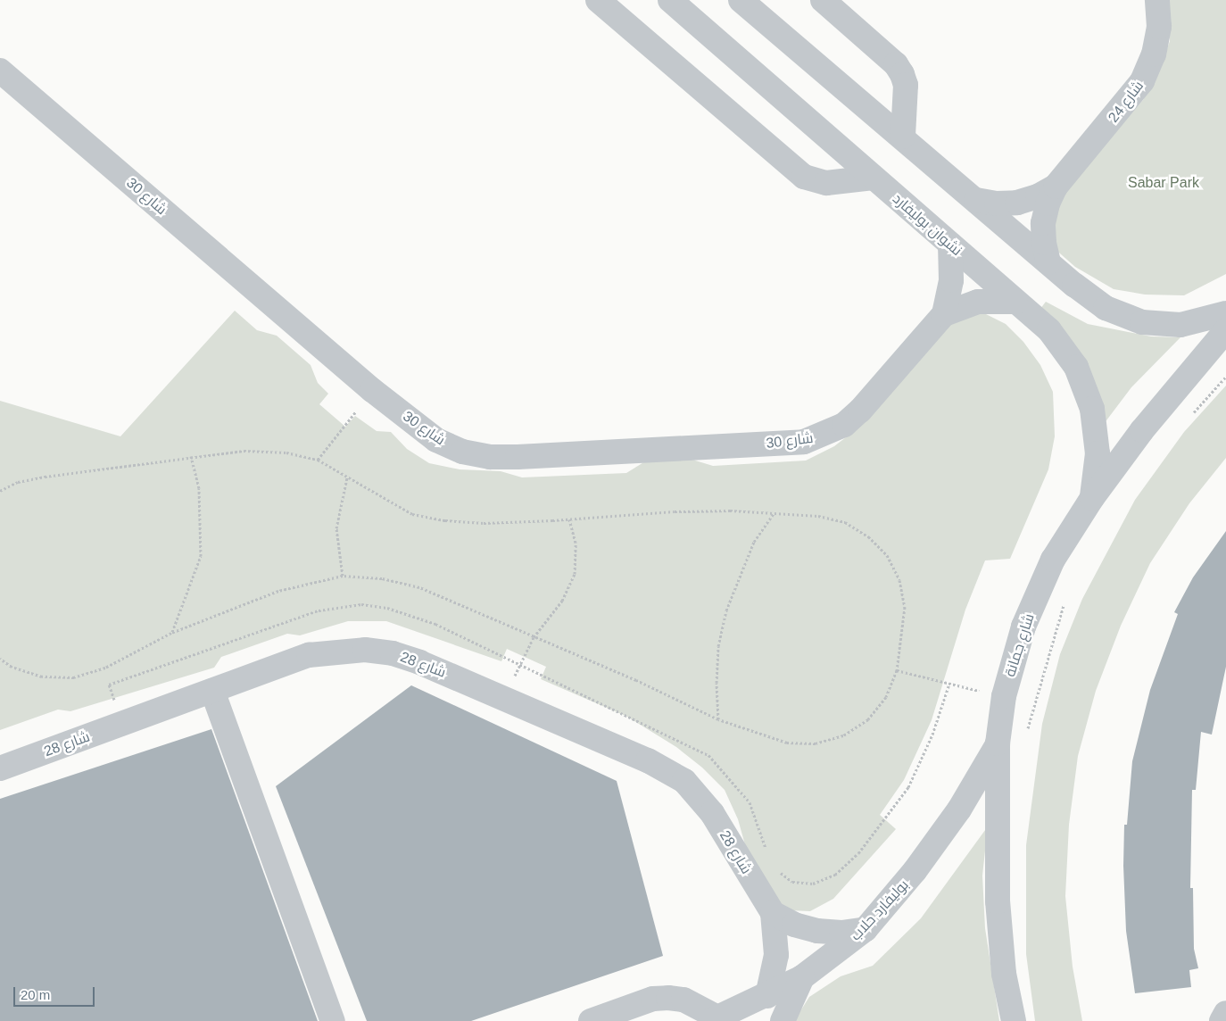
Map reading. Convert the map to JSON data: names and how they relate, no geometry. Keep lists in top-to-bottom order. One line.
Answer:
{"streets":{"street":["شارع 24","شارع 30","نشوان بوليفارد","شارع جمانة","شارع 28","بوليفارد حلاب"]},"crossings":[["شارع 30","نشوان بوليفارد"],["نشوان بوليفارد","شارع جمانة"],["شارع جمانة","بوليفارد حلاب"],["شارع 28","بوليفارد حلاب"]],"parks":["Sabar Park"],"scale_bar":"20 m"}
